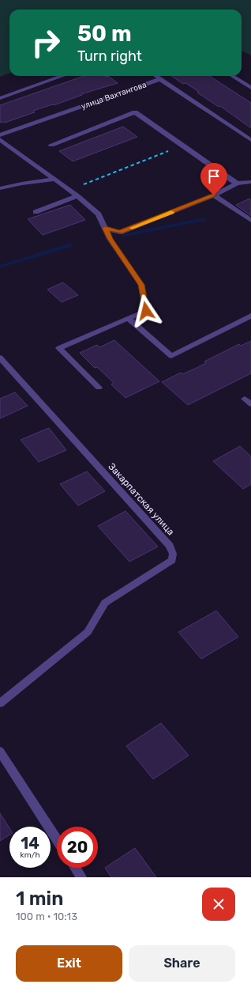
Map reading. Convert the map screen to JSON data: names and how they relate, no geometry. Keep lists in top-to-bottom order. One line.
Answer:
{"streets":{"street":["улица Вахтангова","Закарпатская улица"]},"page":{"turn":["50 m","Turn right"],"speed":"14 km/h","limit":"20","heading":["1 min","100 m · 10:13"],"buttons":["Exit","Share"]}}
